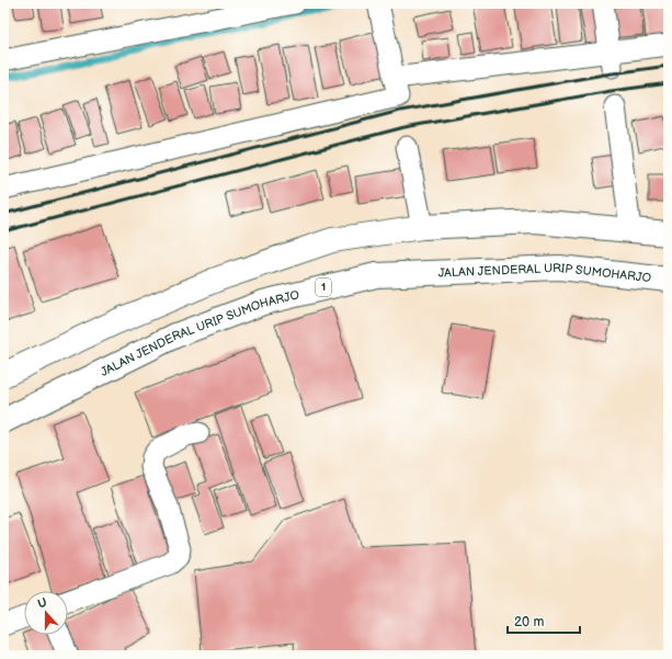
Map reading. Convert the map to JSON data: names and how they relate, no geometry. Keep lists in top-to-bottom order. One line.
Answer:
{"streets":{"highway":["JALAN JENDERAL URIP SUMOHARJO","1"]},"scale_bar":"20 m","north":"top"}
